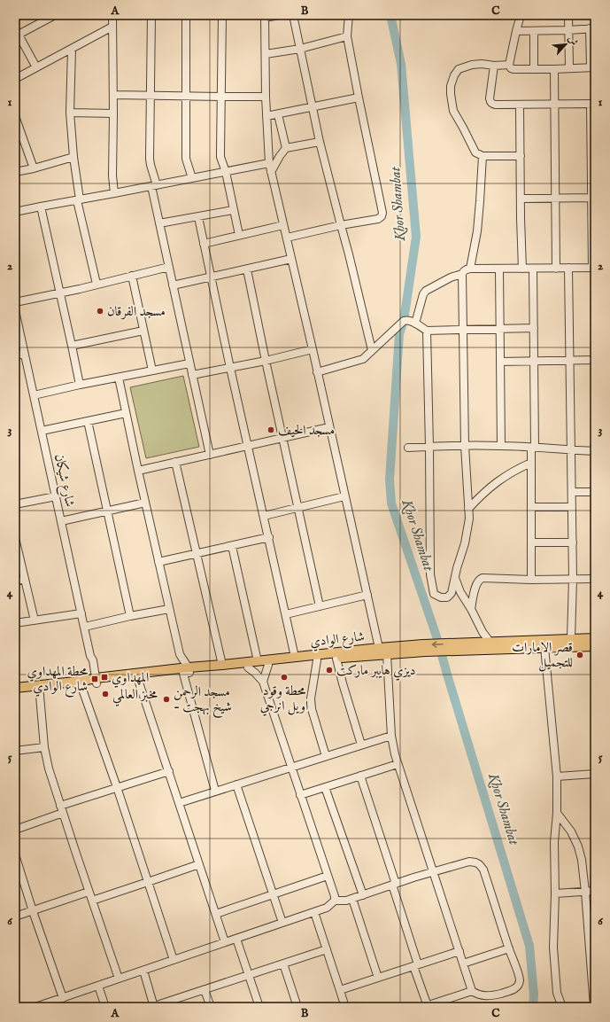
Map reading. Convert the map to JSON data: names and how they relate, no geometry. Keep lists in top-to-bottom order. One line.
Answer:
{"streets":{"main road":["شارع الوادي"],"street":["شارع شيكان"]},"crossings":[["شارع شيكان","شارع الوادي"]],"water":["Khor Shambat"],"places":{"other":["مسجد الفرقان","مسجد الحيف","قصر الامارات للتجميل","ديزي هايبر ماركت","محطة وقود اويل انرجي","مخبز العالمي","مسجد الرحمن - شيخ بهجت"],"transit":["المهداوي","محطة المهداوي شارع الوادي"]},"north":"top right","grid":{"columns":["A","B","C"],"rows":["1","2","3","4","5","6"]}}
